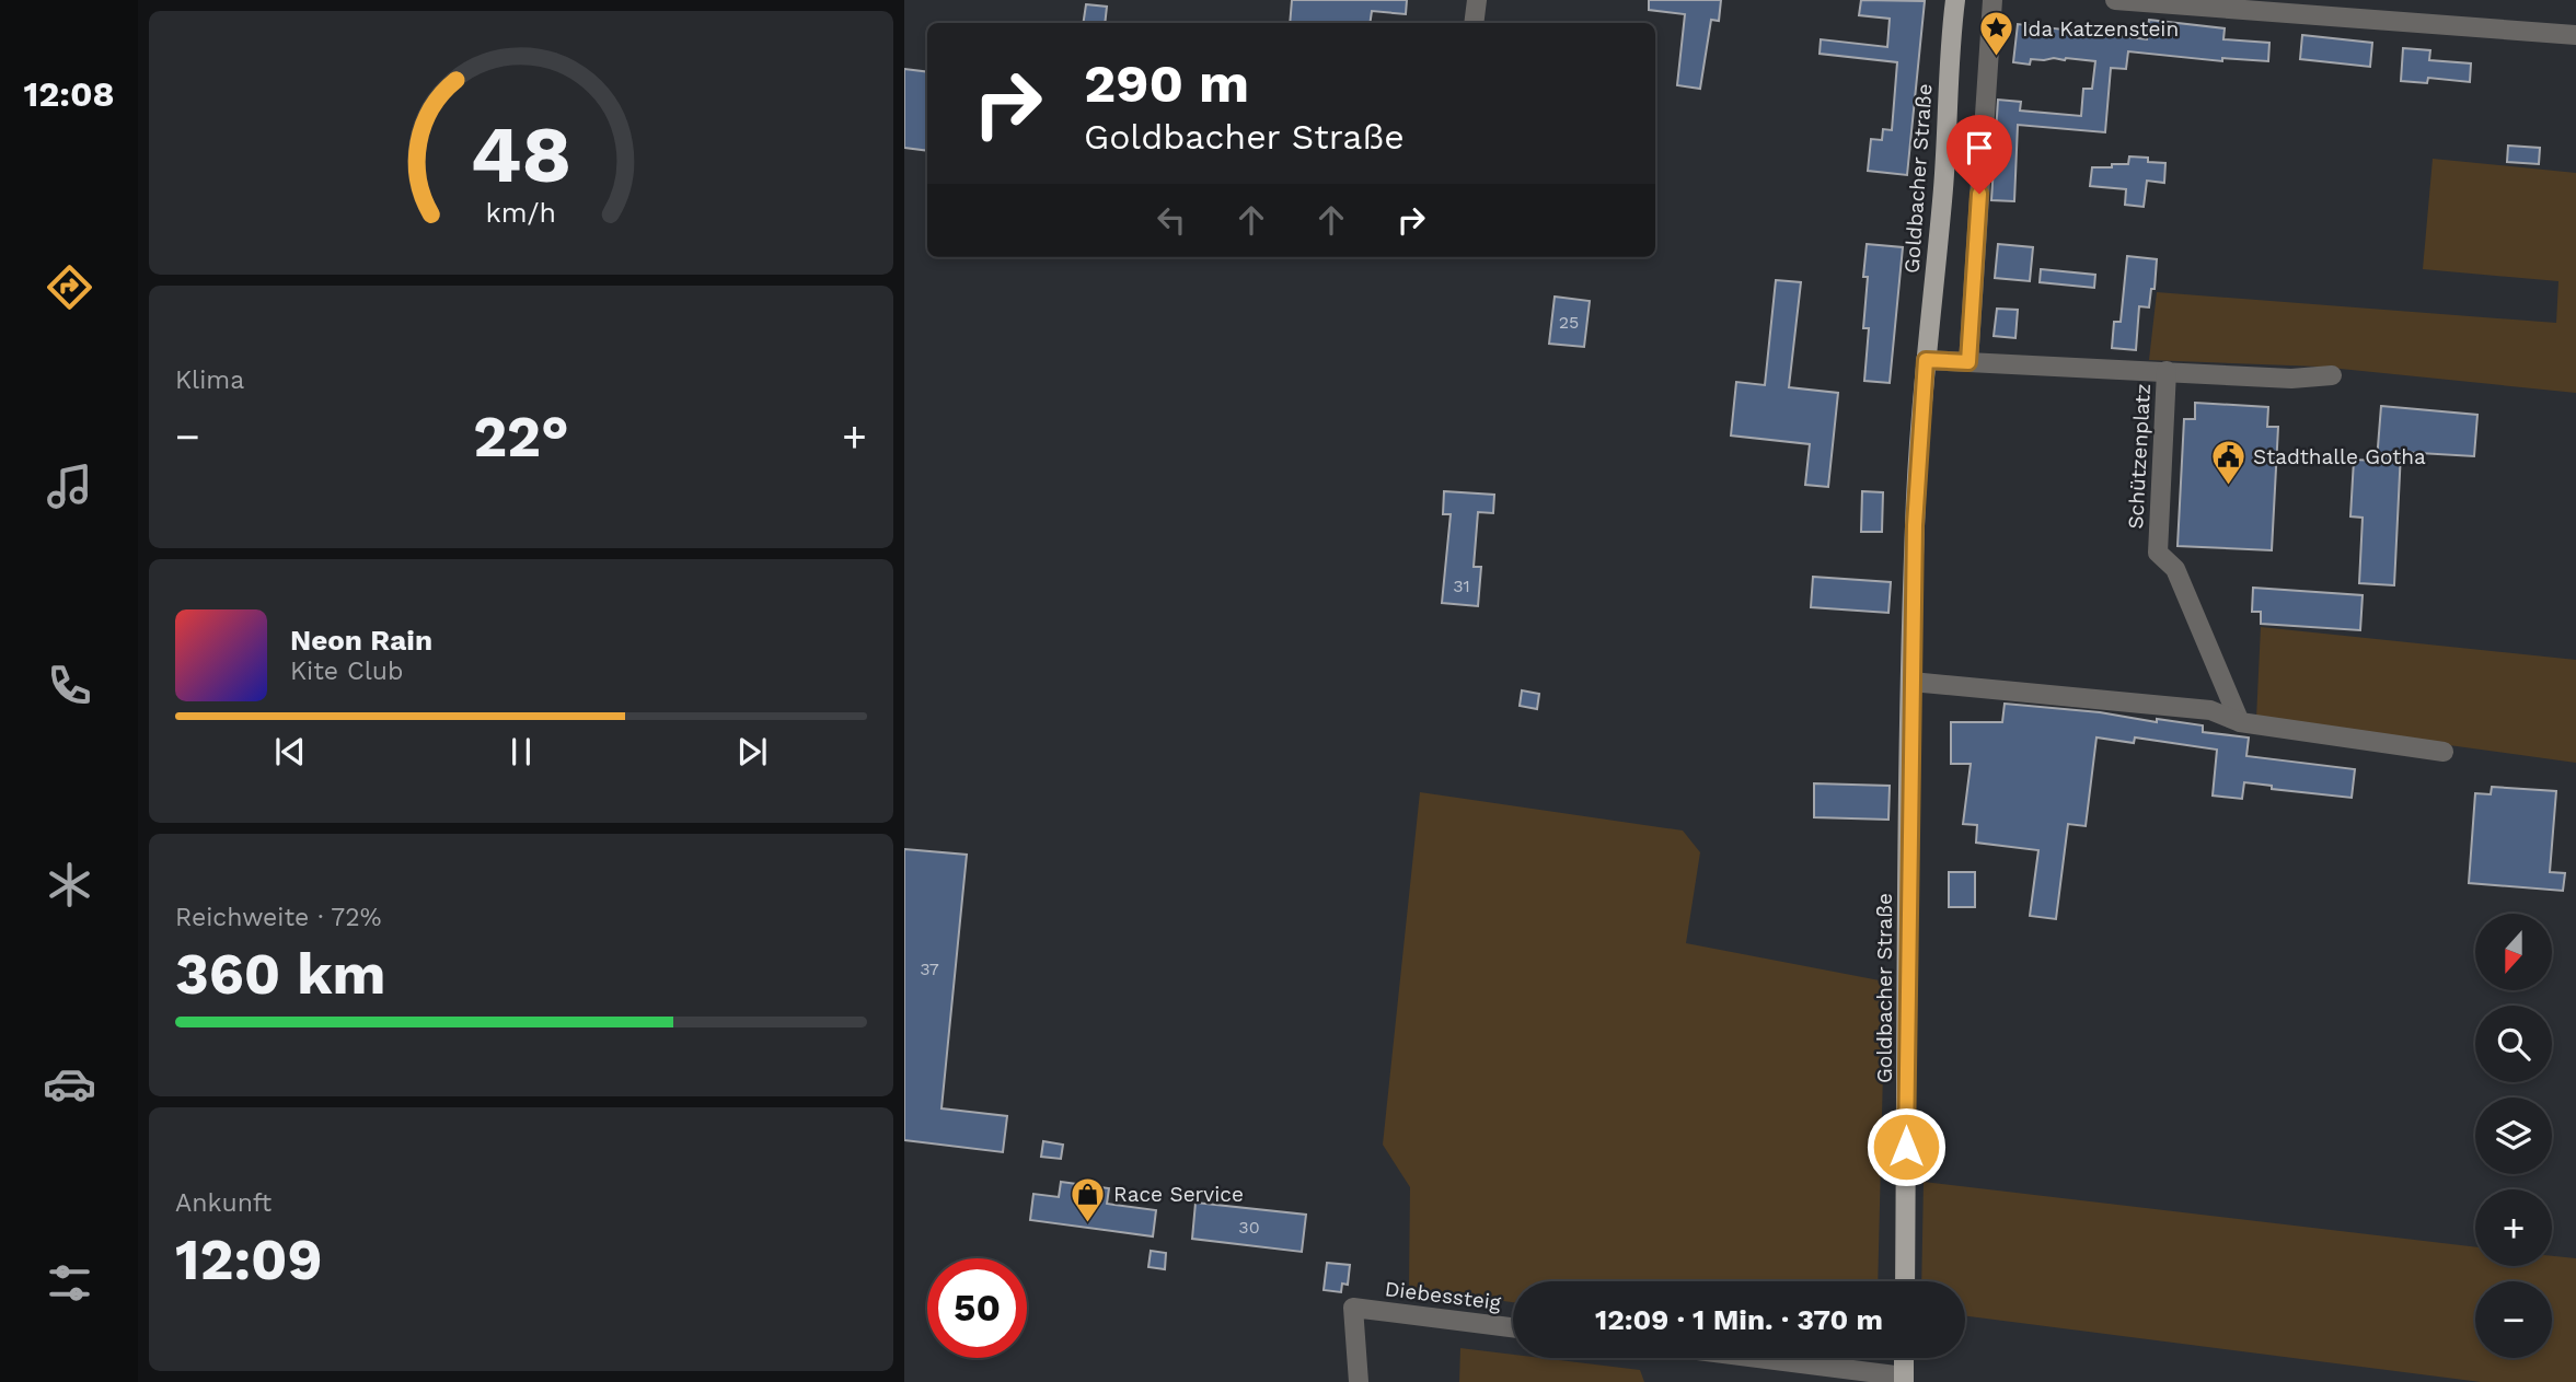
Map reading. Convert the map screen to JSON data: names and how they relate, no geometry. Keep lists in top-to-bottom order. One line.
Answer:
{"streets":{"main road":["Goldbacher Straße"],"street":["Schützenplatz","Diebessteig"]},"places":{"place":["Ida Katzenstein"],"public building":["Stadthalle Gotha"],"shop":["Race Service"]},"house_numbers":["25","31","37","30"],"north":"bottom","page":{"tabs":"12:08","turn":["290 m","Goldbacher Straße"],"tile":["Klima",["Reichweite · 72%","360 km"],["Ankunft","12:09"]],"heat":["−","22°","+"],"song":["Neon Rain","Kite Club"],"map_buttons":["+","−"],"limit":"50","trip":"12:09 · 1 Min. · 370 m","gauge":["48","km/h"]}}
